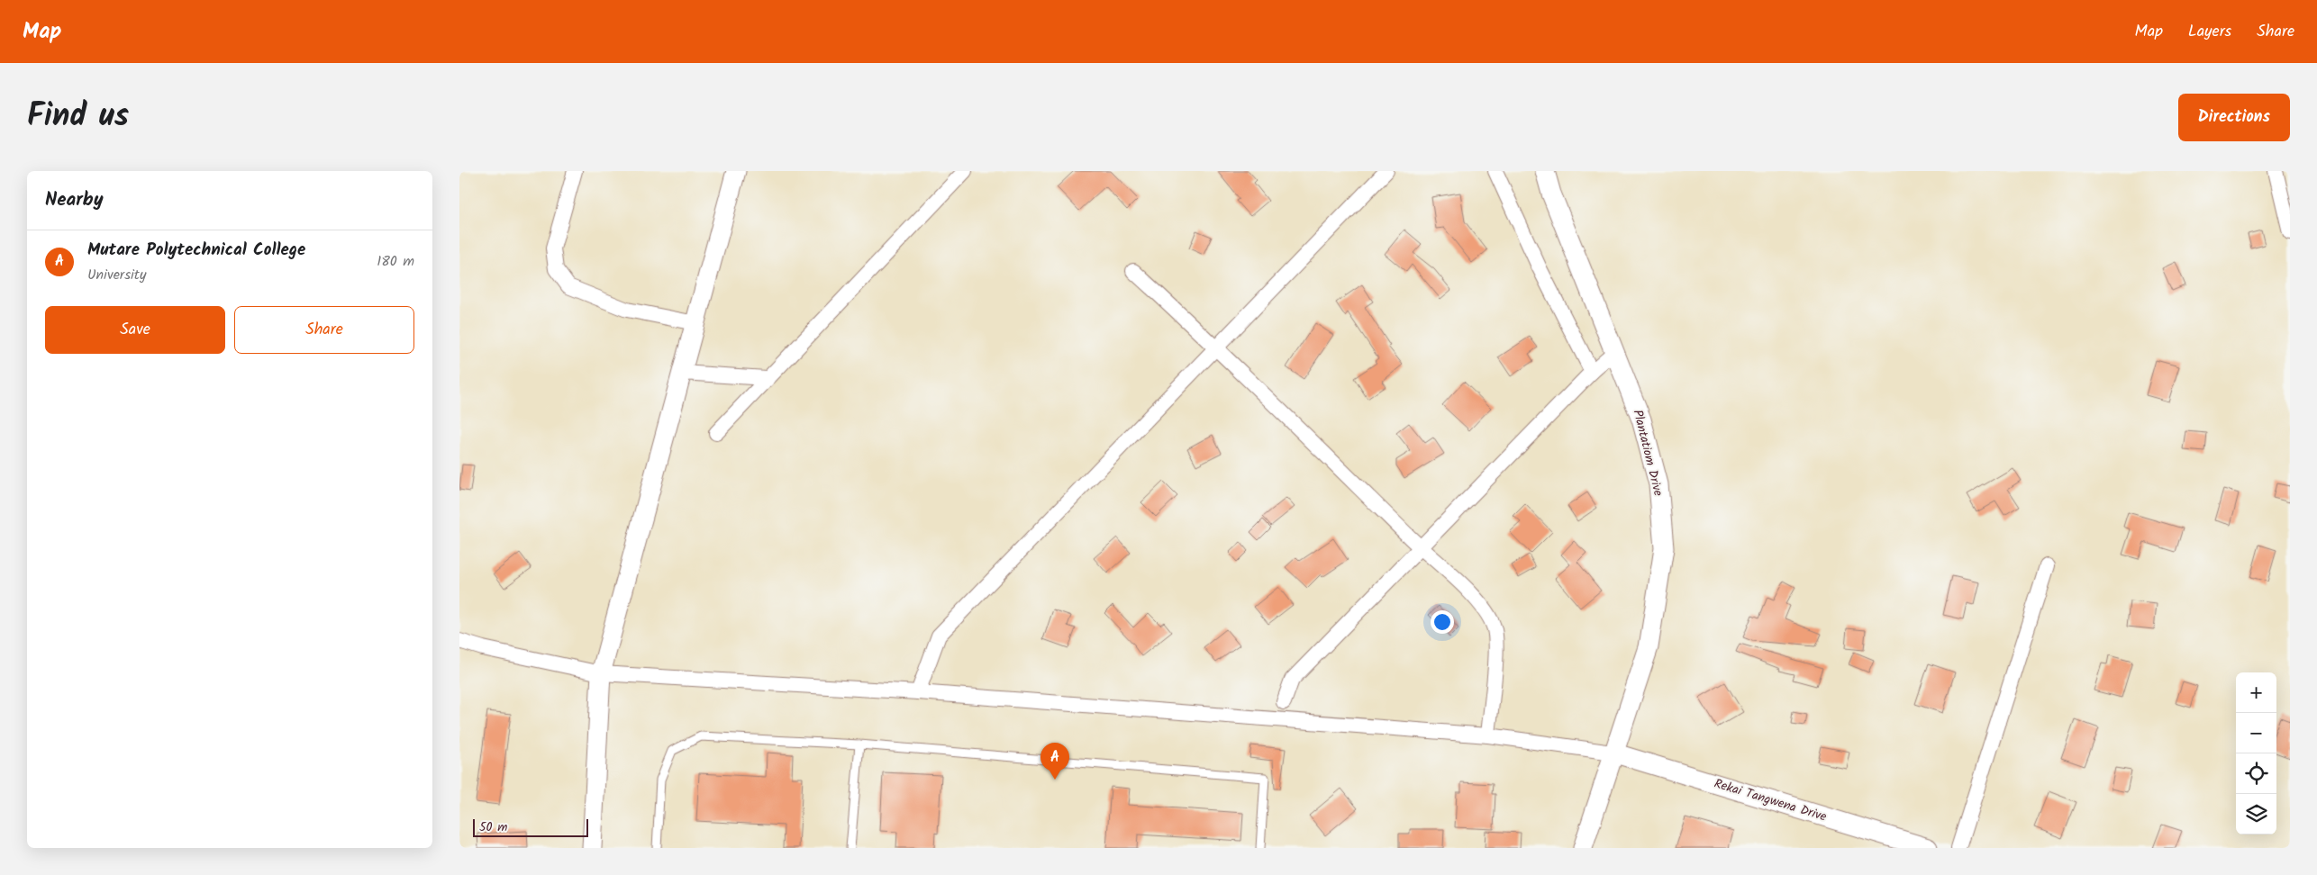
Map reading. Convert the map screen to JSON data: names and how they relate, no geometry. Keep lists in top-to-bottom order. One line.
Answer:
{"streets":{"street":["Plantatiom Drive","Rekai Tangwena Drive"]},"crossings":[["Plantatiom Drive","Rekai Tangwena Drive"]],"scale_bar":"50 m","page":{"header":"Map","nav":["Map","Layers","Share"],"title":"Find us","buttons":["Directions",["Save","Share"]],"heading":"Nearby","list":[{"mark":"A","name":"Mutare Polytechnical College","note":"University","value":"180 m"}],"map_buttons":["+","−"],"pins":"A","scale":"50 m"}}
